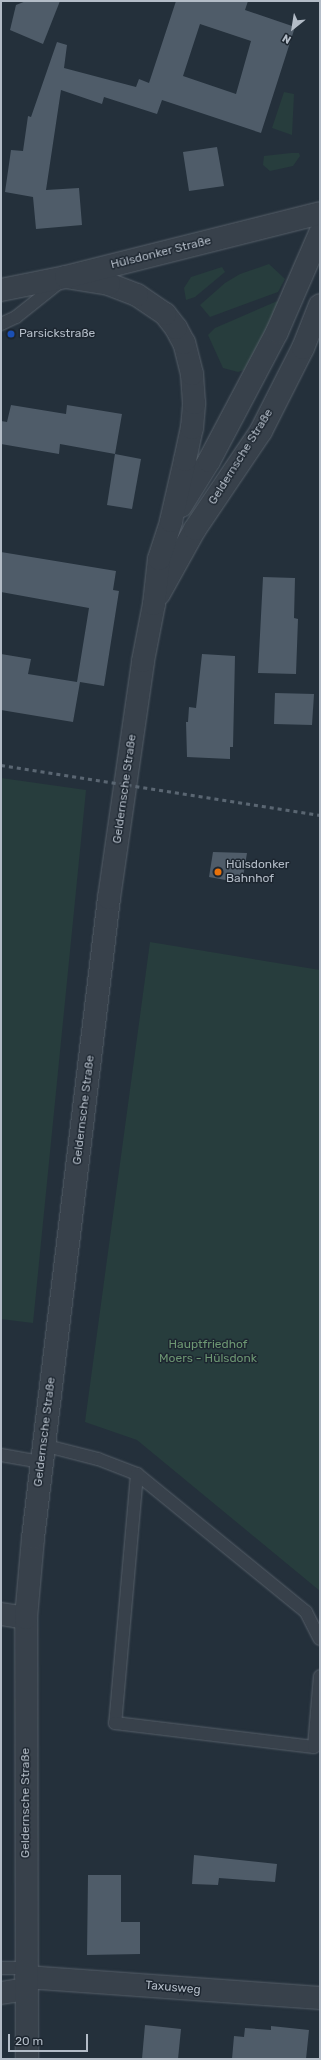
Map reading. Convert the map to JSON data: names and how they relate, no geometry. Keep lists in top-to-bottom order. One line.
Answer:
{"streets":{"street":["Hülsdonker Straße","Geldernsche Straße","Taxusweg"]},"crossings":[["Hülsdonker Straße","Geldernsche Straße"],["Geldernsche Straße","Taxusweg"]],"parks":["Hauptfriedhof Moers - Hülsdonk"],"places":["Parsickstraße","Hülsdonker Bahnhof"],"scale_bar":"20 m","north":"bottom left"}
